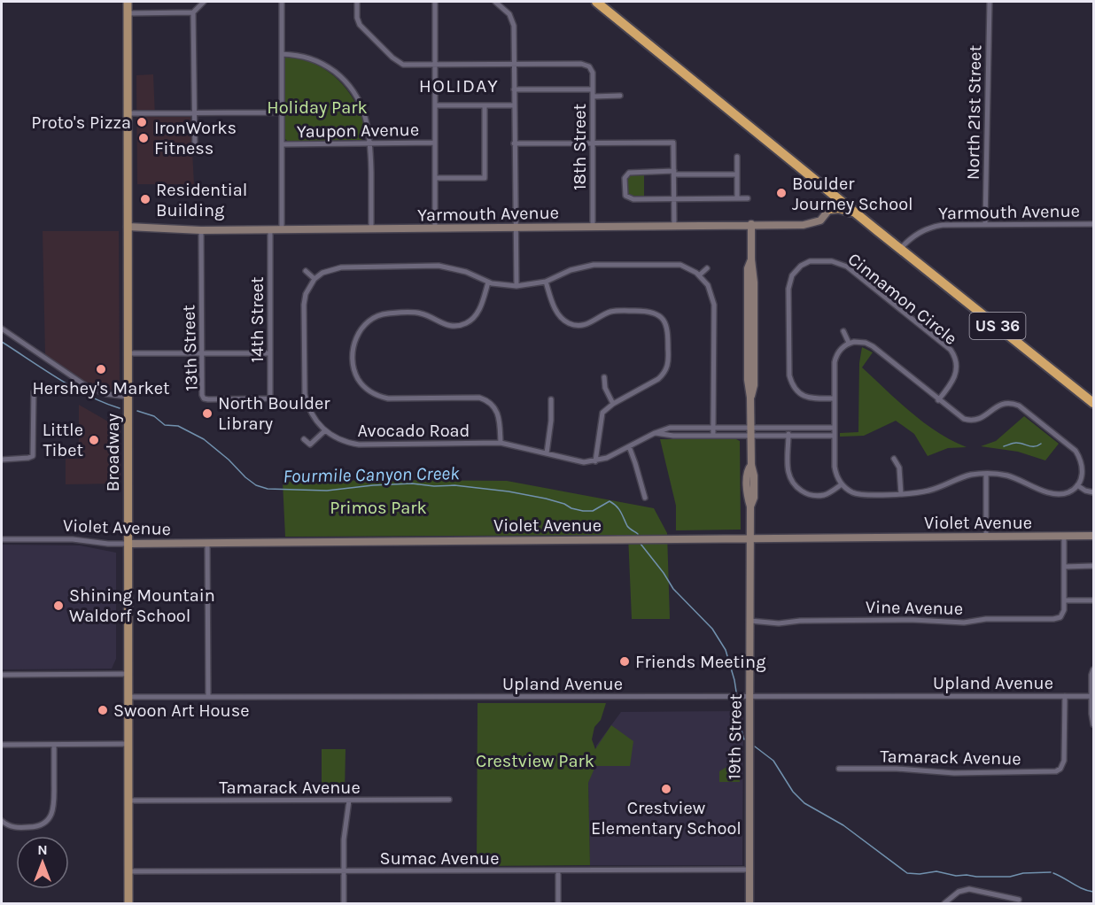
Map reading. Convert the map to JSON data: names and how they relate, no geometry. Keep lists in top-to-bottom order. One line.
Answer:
{"streets":{"highway":["US 36"],"main road":["Broadway"],"street":["North 21st Street","Yaupon Avenue","18th Street","Yarmouth Avenue","Cinnamon Circle","14th Street","13th Street","Avocado Road","Violet Avenue","Vine Avenue","Upland Avenue","19th Street","Tamarack Avenue","Sumac Avenue"]},"crossings":[["North 21st Street","Yarmouth Avenue"],["18th Street","Yarmouth Avenue"],["Yarmouth Avenue","14th Street"],["Yarmouth Avenue","US 36"],["Yarmouth Avenue","13th Street"],["Yarmouth Avenue","Broadway"],["Yarmouth Avenue","19th Street"],["14th Street","13th Street"],["Avocado Road","19th Street"],["Broadway","Violet Avenue"],["Broadway","Upland Avenue"],["Broadway","Tamarack Avenue"],["Broadway","Sumac Avenue"],["Violet Avenue","19th Street"],["Vine Avenue","19th Street"],["Upland Avenue","19th Street"],["Upland Avenue","Tamarack Avenue"],["19th Street","Sumac Avenue"]],"districts":["HOLIDAY"],"water":["Fourmile Canyon Creek"],"parks":["Holiday Park","Primos Park","Crestview Park"],"places":["Proto's Pizza","IronWorks Fitness","Boulder Journey School","Residential Building","Hershey's Market","North Boulder Library","Little Tibet","Shining Mountain Waldorf School","Friends Meeting","Swoon Art House","Crestview Elementary School"],"north":"top"}
